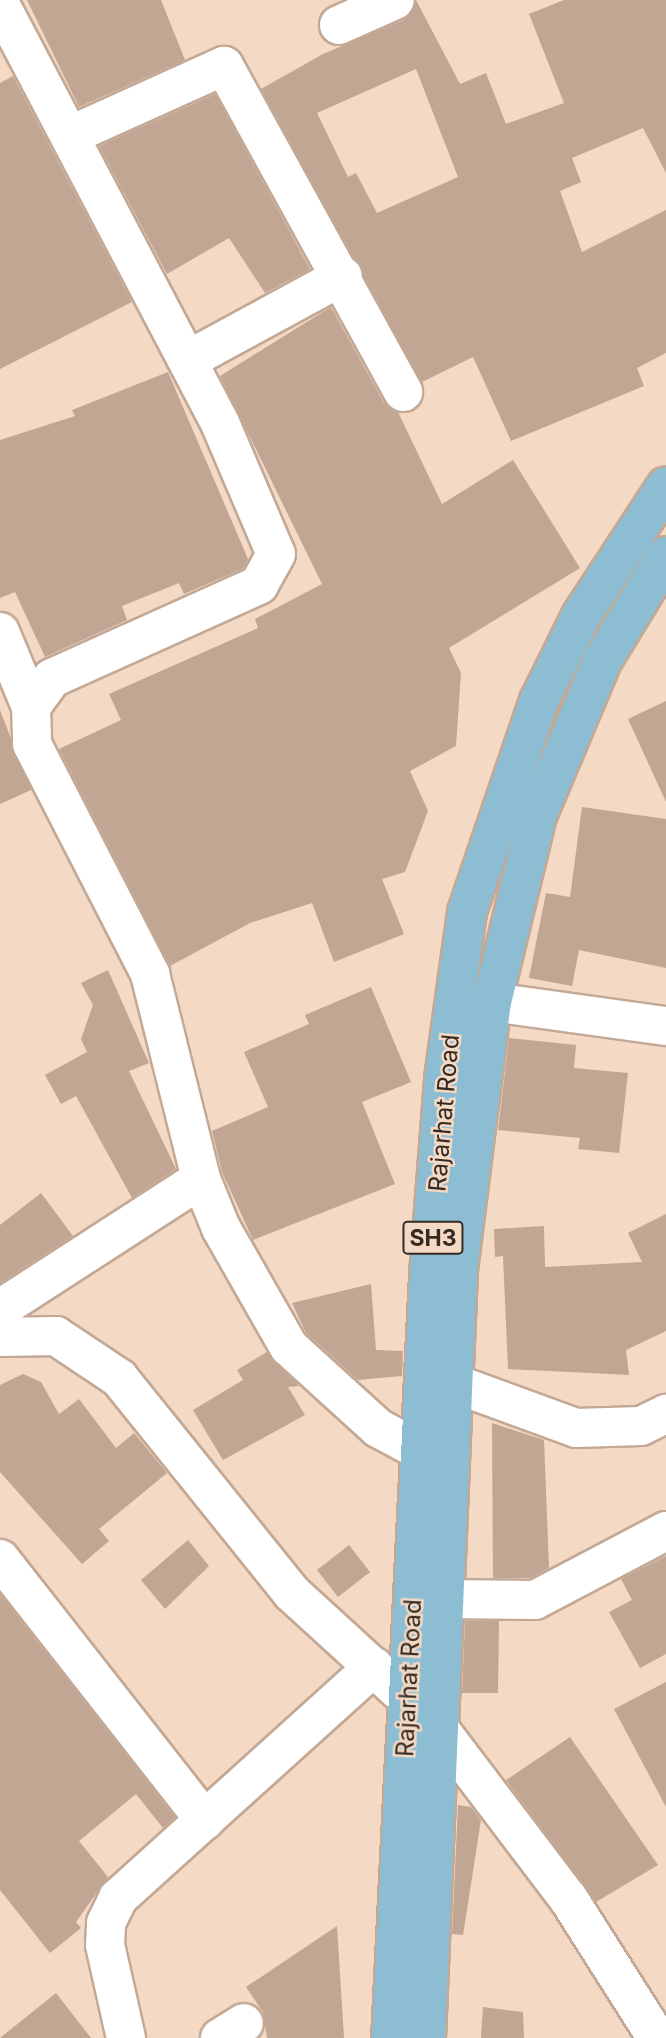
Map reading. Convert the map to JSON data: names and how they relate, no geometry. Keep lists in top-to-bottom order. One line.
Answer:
{"streets":{"main road":["Rajarhat Road","SH3"]}}
